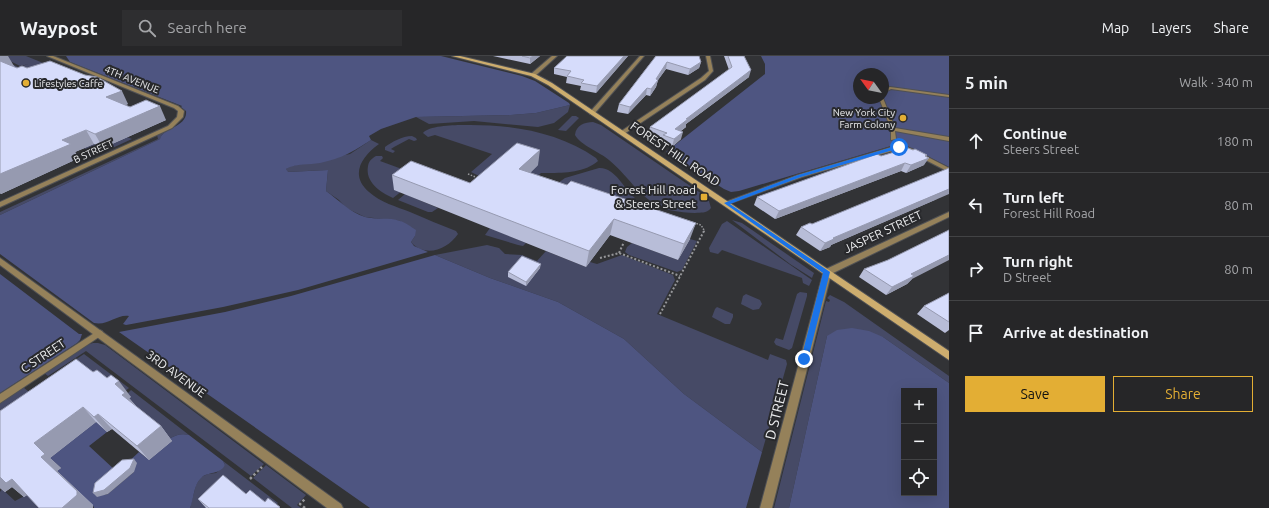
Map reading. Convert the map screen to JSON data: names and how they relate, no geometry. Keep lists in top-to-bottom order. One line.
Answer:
{"streets":{"street":["4TH AVENUE","B STREET","FOREST HILL ROAD","JASPER STREET","3RD AVENUE","D STREET"],"lane":["C STREET"]},"crossings":[["4TH AVENUE","B STREET"],["FOREST HILL ROAD","JASPER STREET"],["FOREST HILL ROAD","D STREET"],["JASPER STREET","D STREET"],["C STREET","3RD AVENUE"]],"places":{"other":["Lifestyles Caffe","New York City Farm Colony"],"transit":["Forest Hill Road & Steers Street"]},"north":"top left","page":{"header":"Waypost","search":"Search here","nav":["Map","Layers","Share"],"heading":["5 min","Walk · 340 m"],"list":[["Continue","Steers Street","180 m"],["Turn left","Forest Hill Road","80 m"],["Turn right","D Street","80 m"],"Arrive at destination"],"buttons":["Save","Share"],"map_buttons":["+","−"]}}
